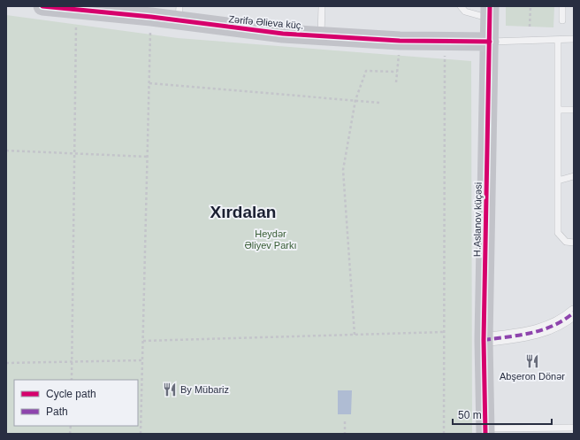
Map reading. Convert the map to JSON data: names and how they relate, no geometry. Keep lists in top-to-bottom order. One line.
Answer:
{"streets":{"street":["Zərifə Əlieva küç.","H.Aslanov küçəsi"]},"crossings":[["Zərifə Əlieva küç.","H.Aslanov küçəsi"]],"districts":["Xırdalan"],"parks":["Heydər Əliyev Parkı"],"places":{"restaurant":["Abşeron Dönər","By Mübariz"]},"legend":["Cycle path","Path"],"scale_bar":"50 m"}
